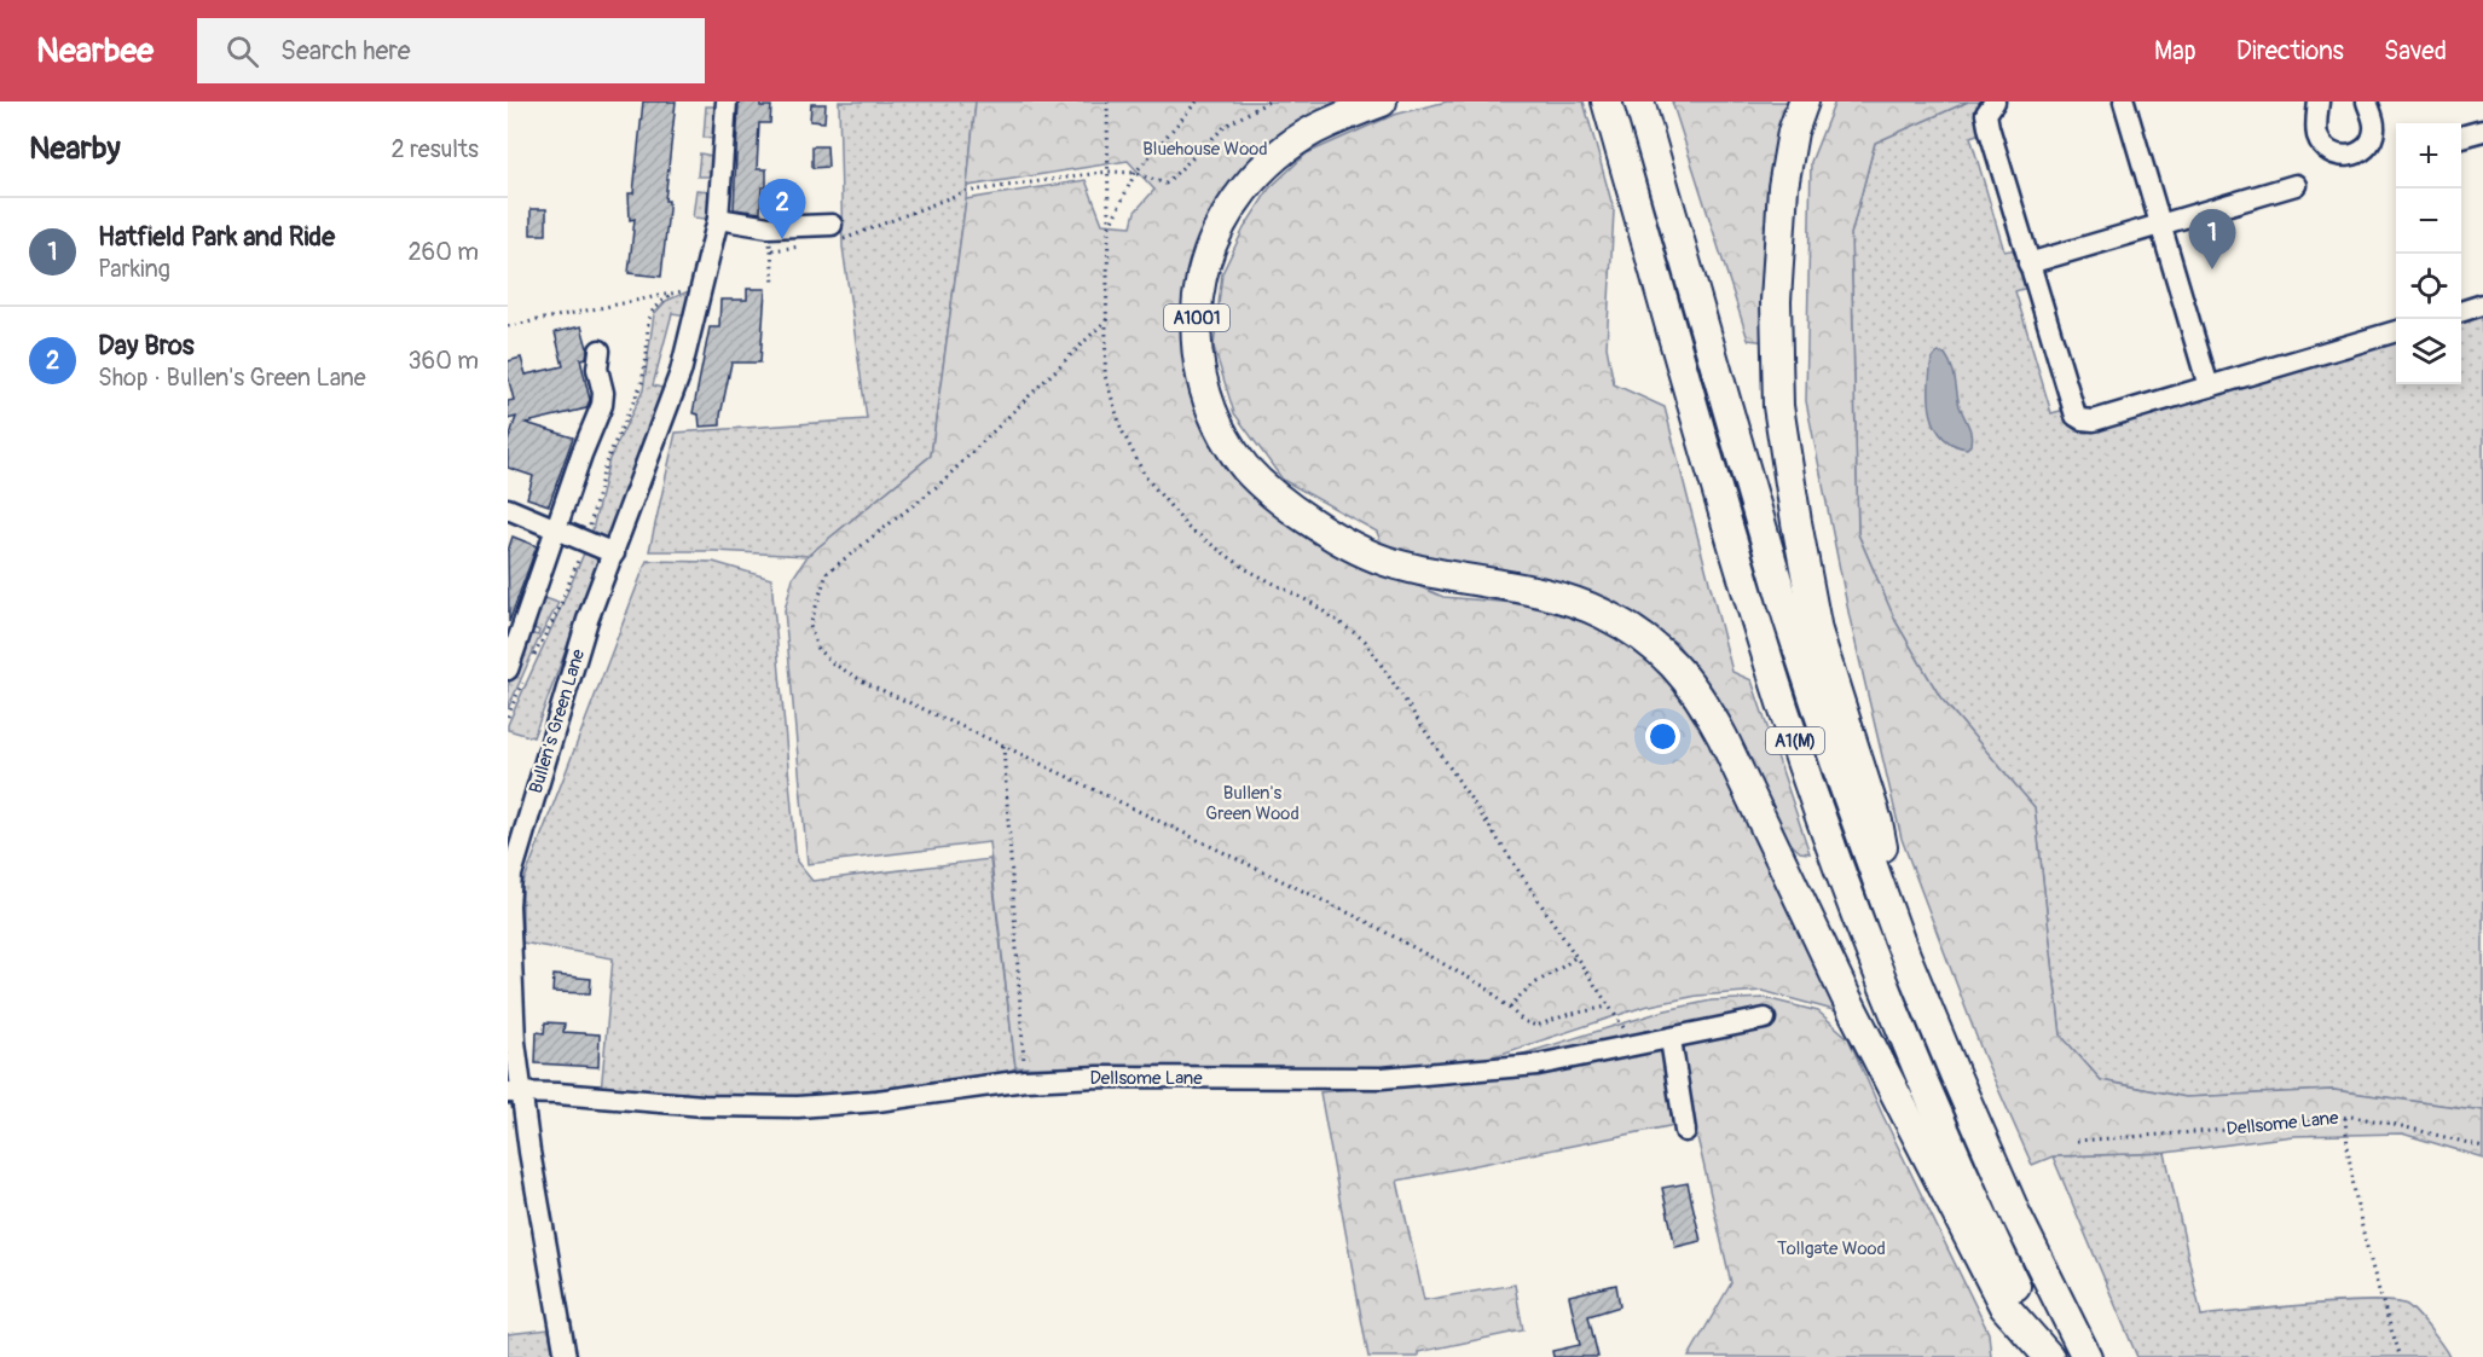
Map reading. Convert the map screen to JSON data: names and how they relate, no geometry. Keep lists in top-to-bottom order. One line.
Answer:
{"streets":{"highway":["A1001","A1(M)"],"street":["Bullen's Green Lane","Dellsome Lane"]},"crossings":[["A1001","A1(M)"],["Bullen's Green Lane","Dellsome Lane"]],"parks":["Bluehouse Wood","Bullen's Green Wood","Tollgate Wood"],"page":{"header":"Nearbee","search":"Search here","nav":["Map","Directions","Saved"],"heading":["Nearby","2 results"],"map_buttons":["+","−"],"pins":["2","1"],"list":[{"mark":"1","name":"Hatfield Park and Ride","note":"Parking","value":"260 m"},{"mark":"2","name":"Day Bros","note":"Shop · Bullen's Green Lane","value":"360 m"}]}}
